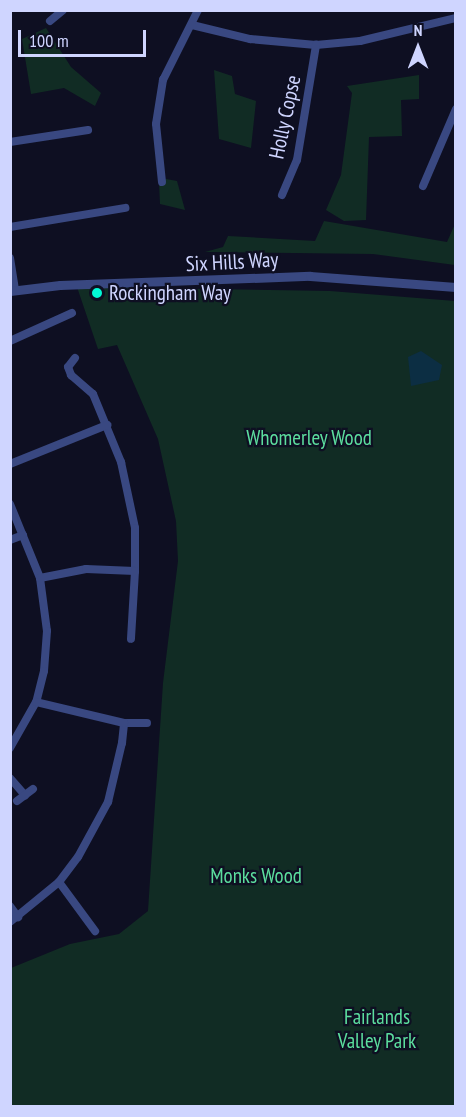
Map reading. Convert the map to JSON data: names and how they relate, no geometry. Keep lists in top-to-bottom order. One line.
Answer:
{"streets":{"street":["Holly Copse","Six Hills Way"]},"parks":["Whomerley Wood","Monks Wood","Fairlands Valley Park"],"places":["Rockingham Way"],"scale_bar":"100 m","north":"top"}
